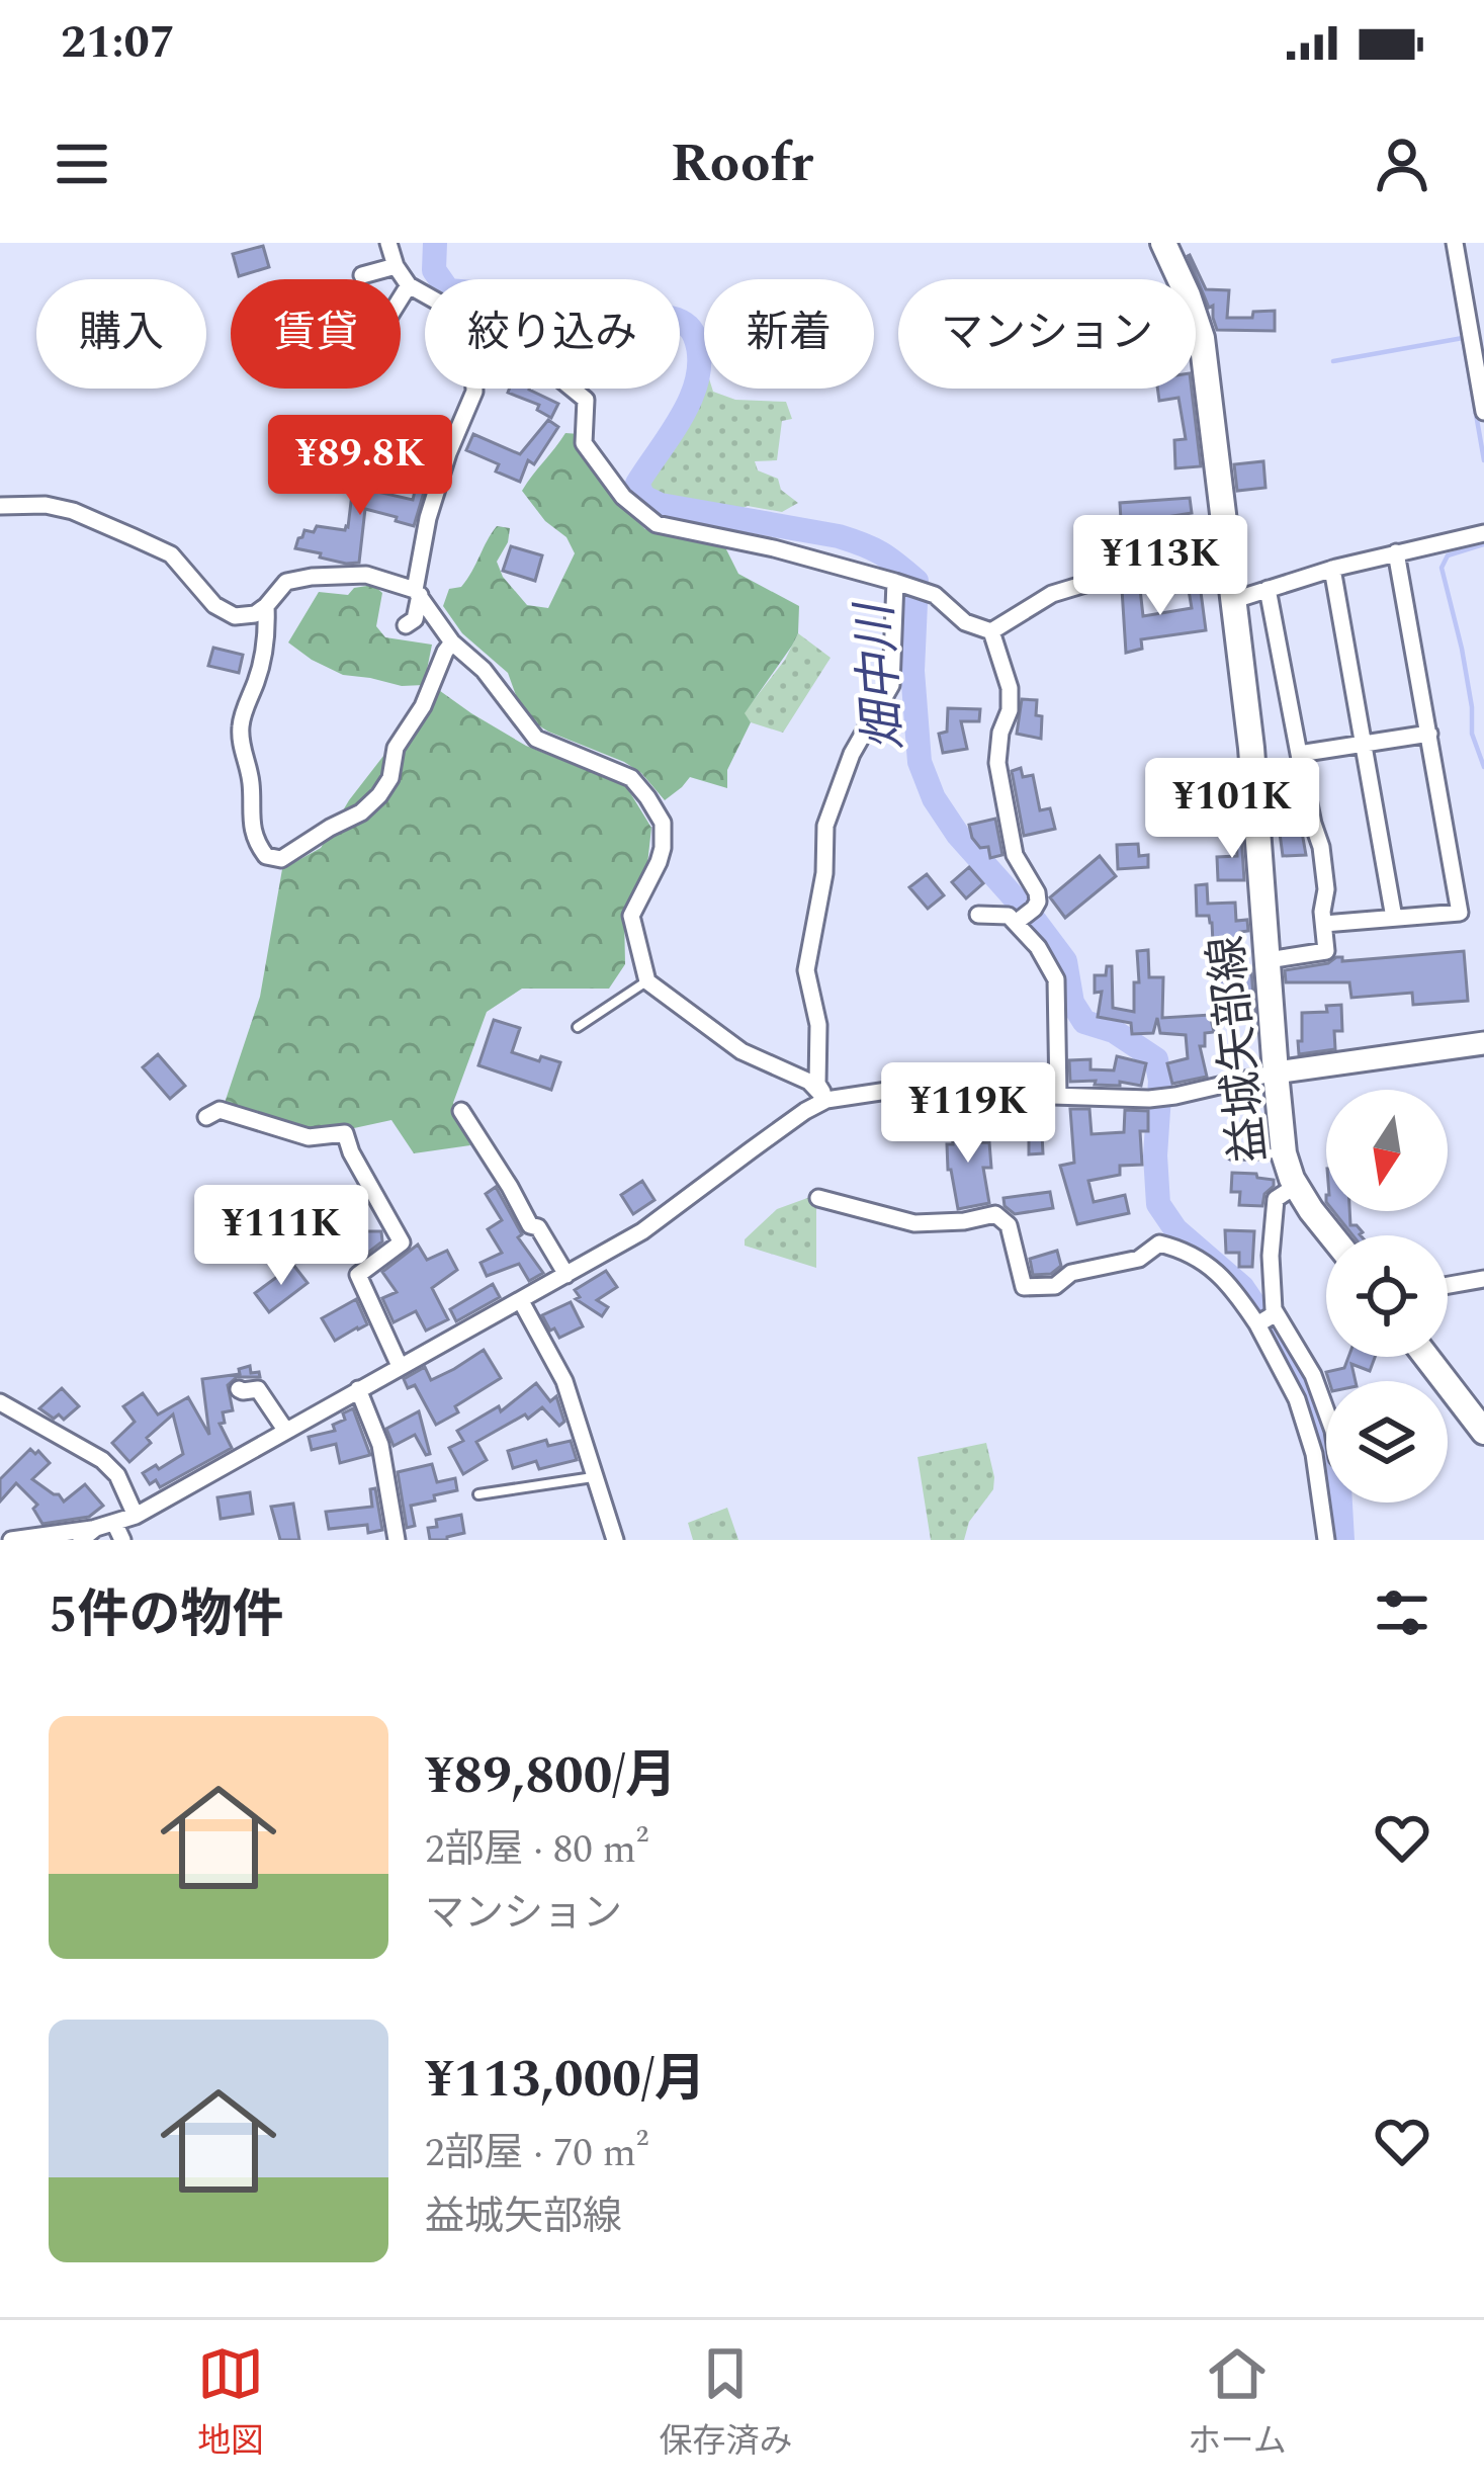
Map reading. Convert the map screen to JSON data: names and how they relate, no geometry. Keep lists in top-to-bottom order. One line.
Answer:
{"streets":{"main road":["益城矢部線"]},"water":["畑中川"],"north":"bottom","page":{"status":"21:07","header":"Roofr","chip":["購入","賃貸","絞り込み","新着","マンション"],"price":["¥89.8K","¥113K","¥101K","¥119K","¥111K"],"heading":"5件の物件","list":[{"name":"¥89,800/月","note":"2部屋 · 80 m² · マンション"},{"name":"¥113,000/月","note":"2部屋 · 70 m² · 益城矢部線"}],"tabs":["地図","保存済み","ホーム"]}}
